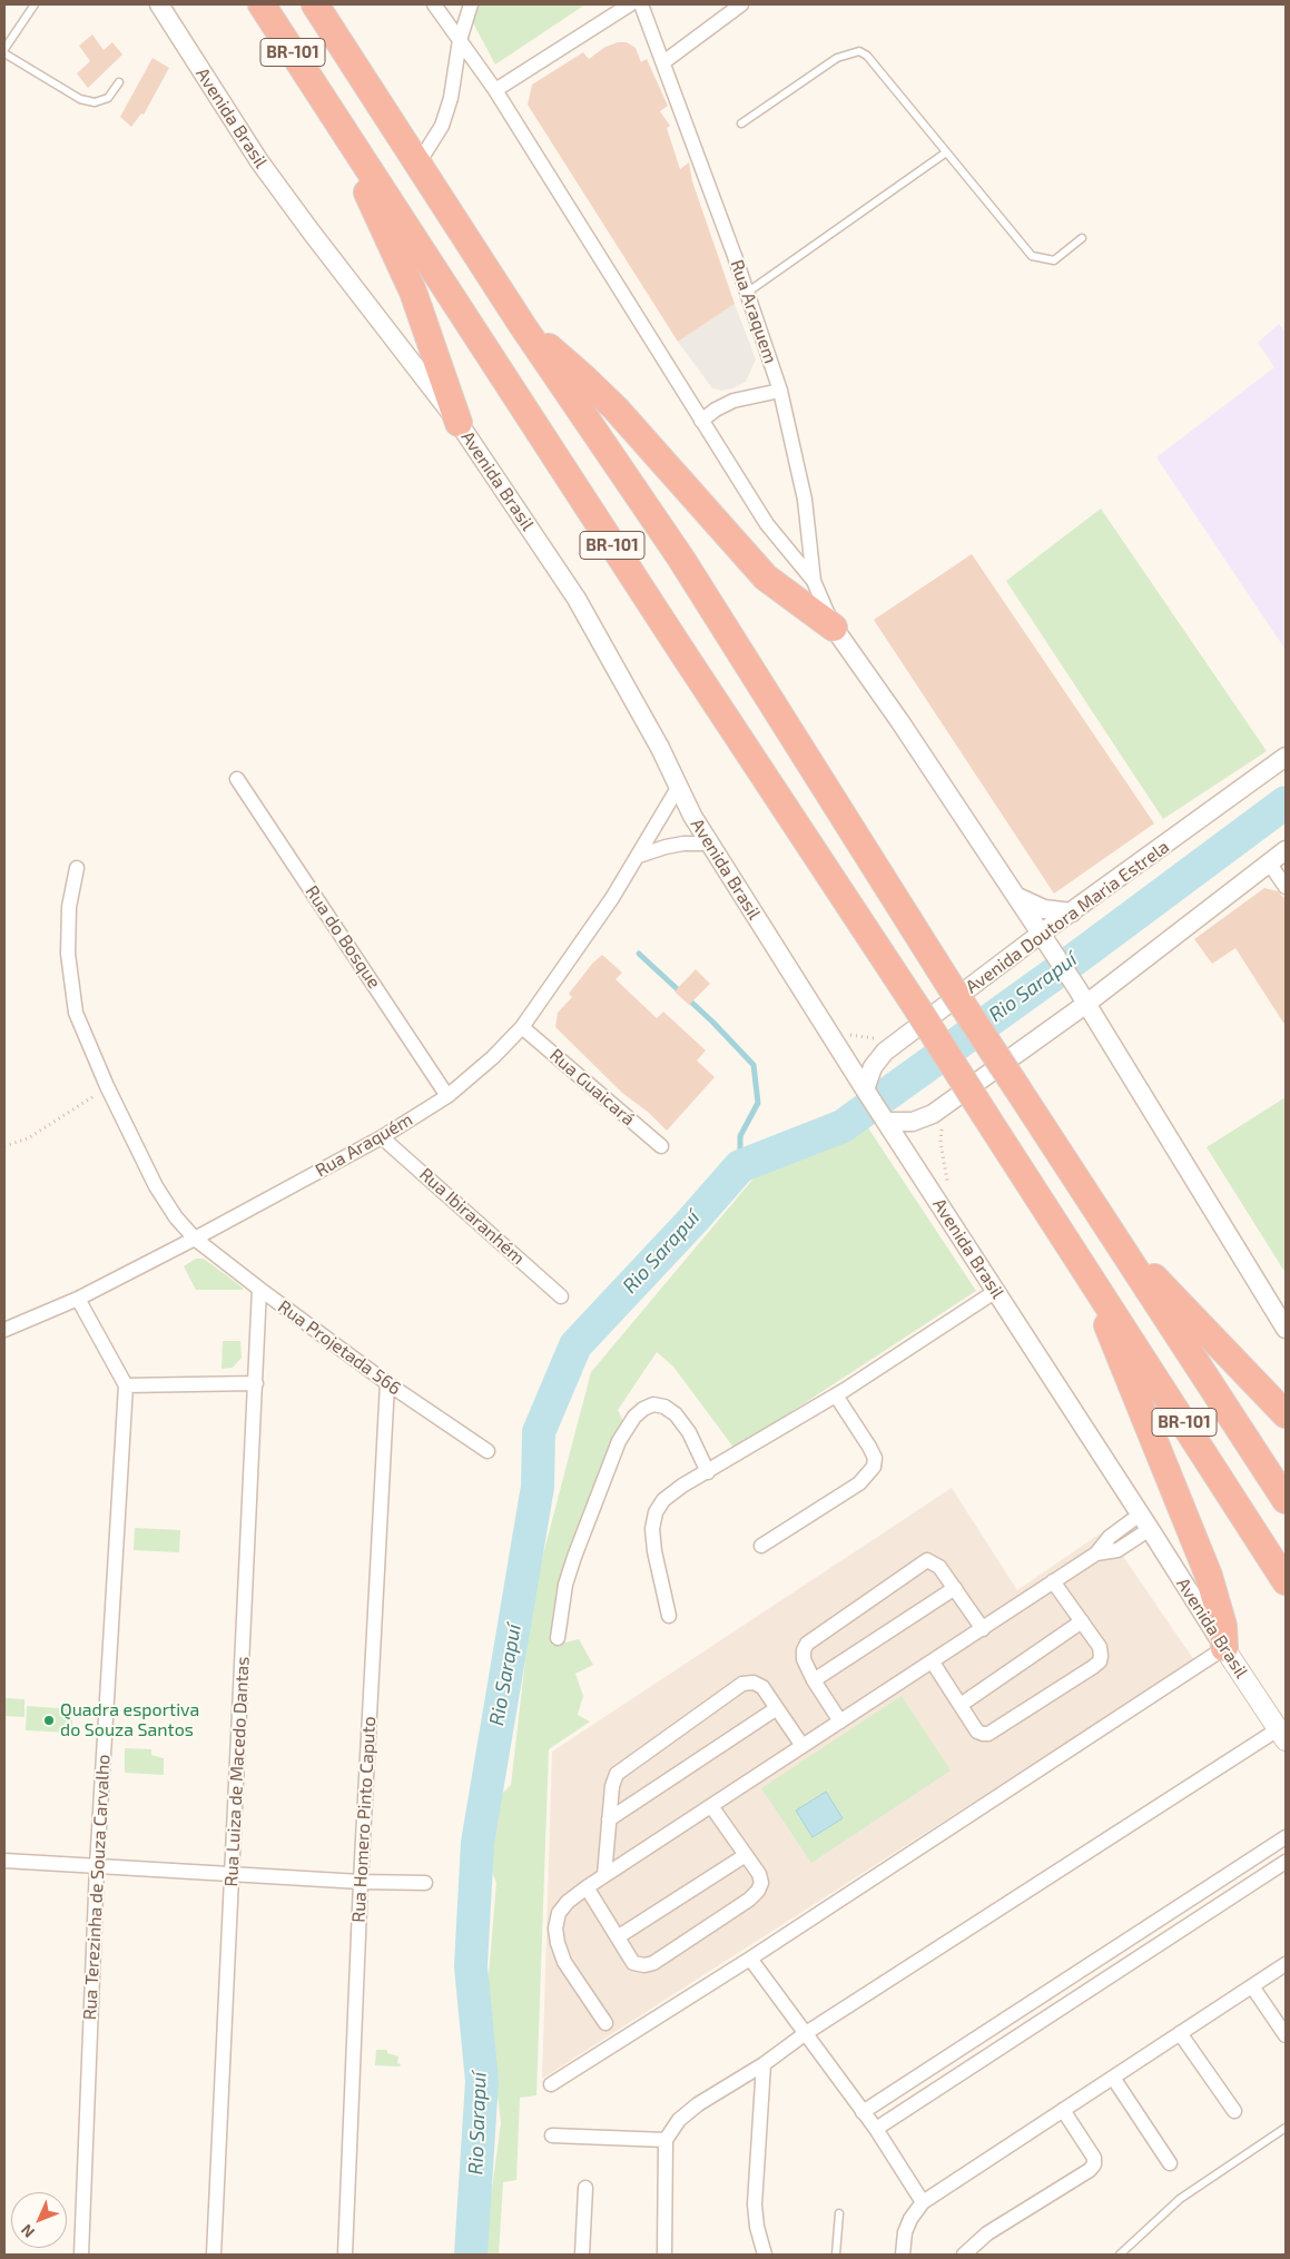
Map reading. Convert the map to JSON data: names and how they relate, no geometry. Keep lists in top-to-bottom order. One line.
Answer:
{"streets":{"highway":["BR-101"],"main road":["Avenida Brasil"],"street":["Rua Araquem","Avenida Doutora Maria Estrela","Rua do Bosque","Rua Guaicará","Rua Araquém","Rua Ibiraranhém","Rua Projetada 566","Rua Luiza de Macedo Dantas","Rua Homero Pinto Caputo","Rua Terezinha de Souza Carvalho"]},"crossings":[["Avenida Brasil","Avenida Doutora Maria Estrela"],["Avenida Brasil","Rua Araquém"],["Rua do Bosque","Rua Araquém"],["Rua Guaicará","Rua Araquém"],["Rua Araquém","Rua Ibiraranhém"],["Rua Araquém","Rua Projetada 566"],["Rua Projetada 566","Rua Luiza de Macedo Dantas"],["Rua Projetada 566","Rua Homero Pinto Caputo"]],"water":["Rio Sarapuí"],"places":["Quadra esportiva do Souza Santos"],"north":"bottom left"}
